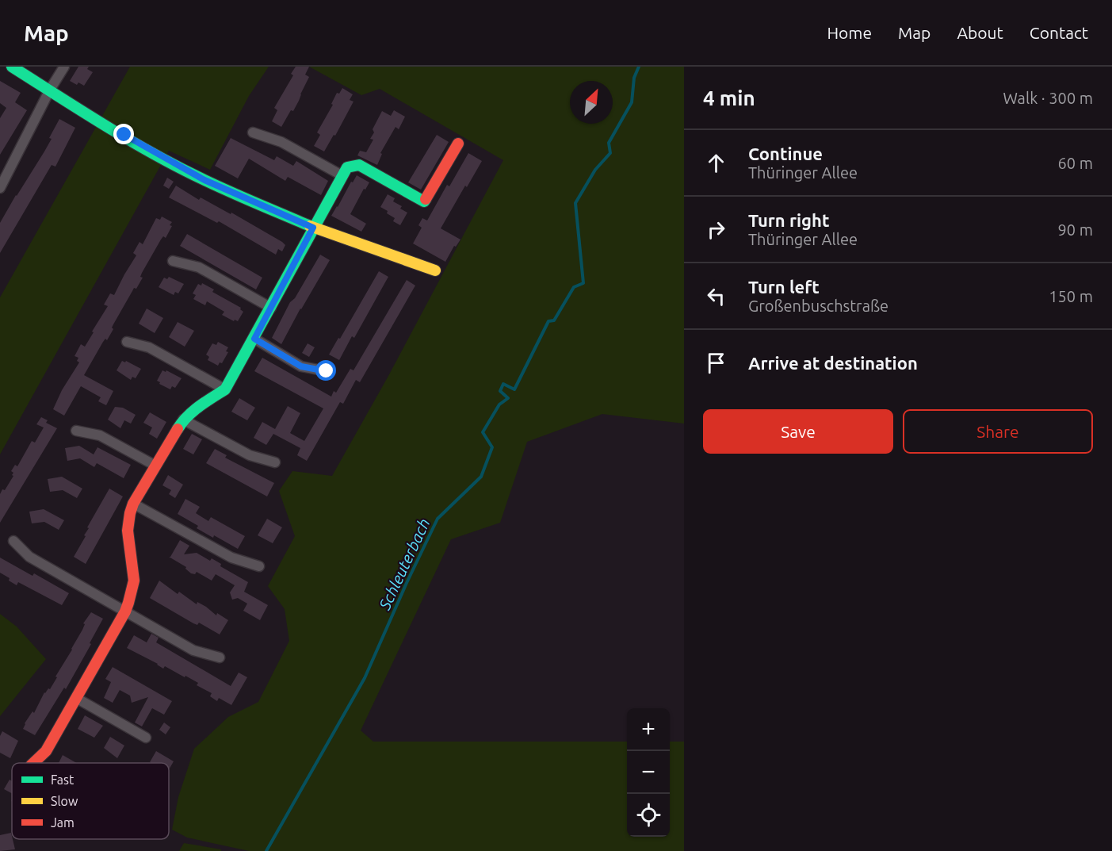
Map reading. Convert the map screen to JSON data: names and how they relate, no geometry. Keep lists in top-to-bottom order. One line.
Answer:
{"water":["Schleuterbach"],"legend":["Fast","Slow","Jam"],"north":"top right","page":{"header":"Map","nav":["Home","Map","About","Contact"],"heading":["4 min","Walk · 300 m"],"list":[["Continue","Thüringer Allee","60 m"],["Turn right","Thüringer Allee","90 m"],["Turn left","Großenbuschstraße","150 m"],"Arrive at destination"],"buttons":["Save","Share"],"map_buttons":["+","−"]}}
